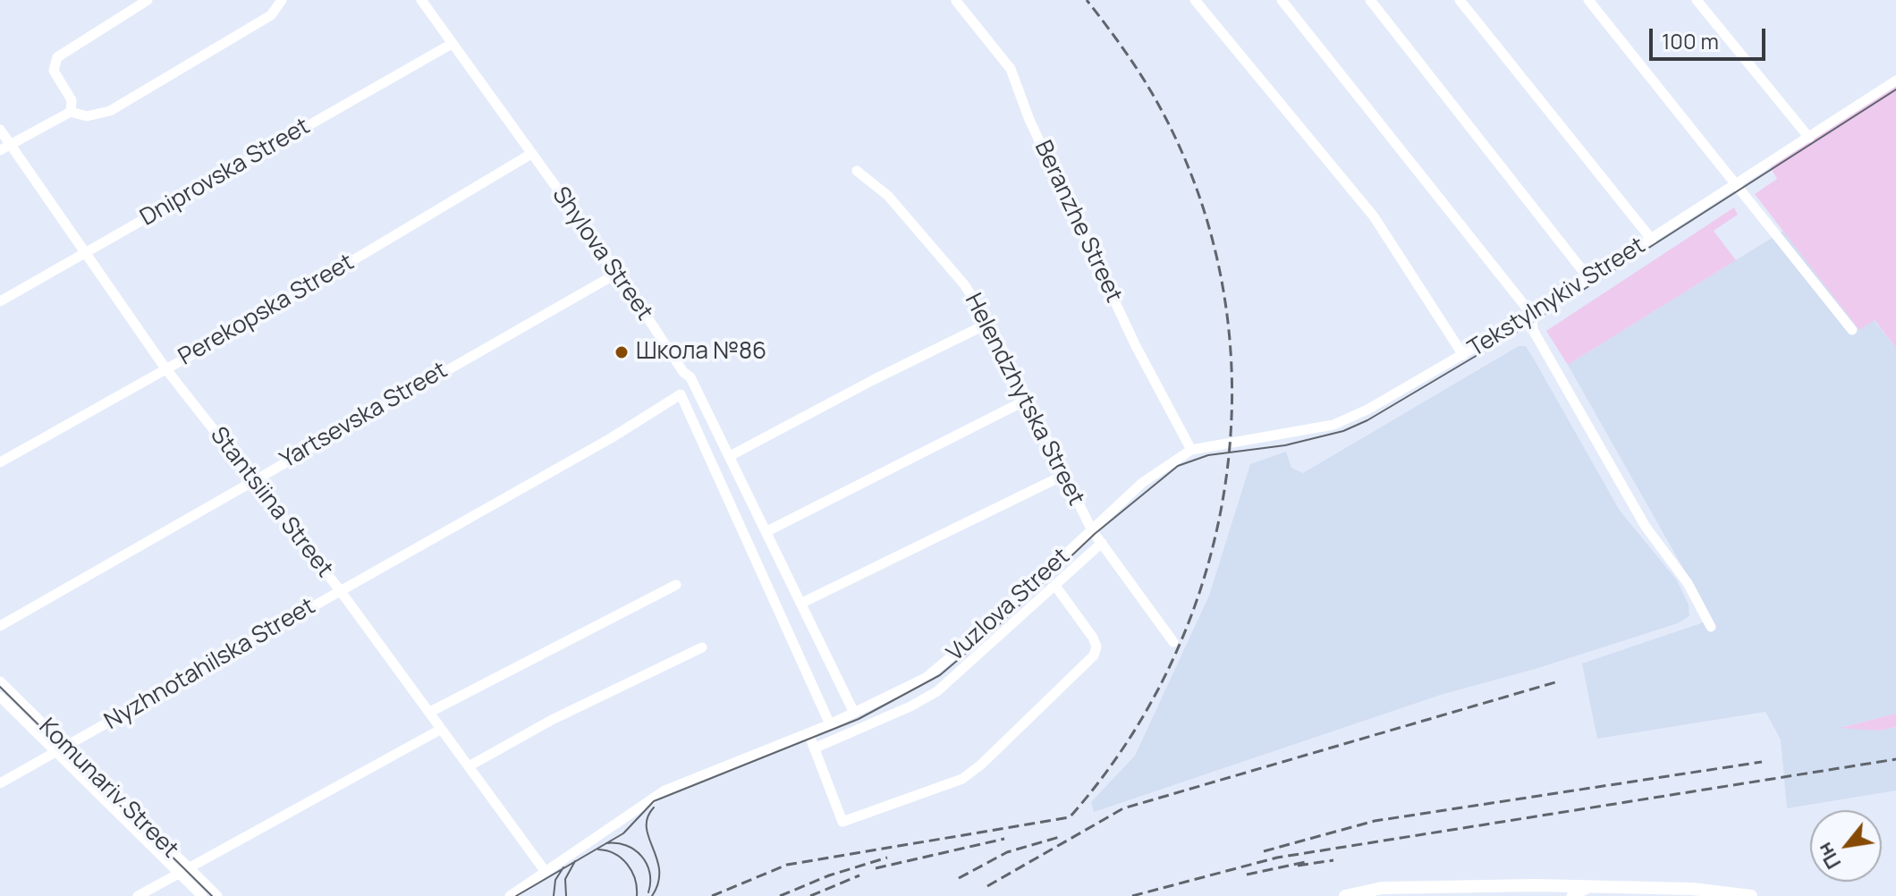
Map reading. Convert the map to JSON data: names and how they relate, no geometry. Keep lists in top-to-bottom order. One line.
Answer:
{"streets":{"street":["Dniprovska Street","Beranzhe Street","Shylova Street","Tekstylnykiv Street","Perekopska Street","Helendzhytska Street","Yartsevska Street","Stantsiina Street","Vuzlova Street","Nyzhnotahilska Street","Komunariv Street"]},"crossings":[["Dniprovska Street","Shylova Street"],["Dniprovska Street","Stantsiina Street"],["Beranzhe Street","Tekstylnykiv Street"],["Beranzhe Street","Vuzlova Street"],["Shylova Street","Perekopska Street"],["Shylova Street","Yartsevska Street"],["Shylova Street","Vuzlova Street"],["Tekstylnykiv Street","Vuzlova Street"],["Perekopska Street","Stantsiina Street"],["Helendzhytska Street","Vuzlova Street"],["Yartsevska Street","Stantsiina Street"],["Stantsiina Street","Vuzlova Street"],["Stantsiina Street","Nyzhnotahilska Street"],["Vuzlova Street","Nyzhnotahilska Street"],["Nyzhnotahilska Street","Komunariv Street"]],"places":["Школа №86"],"scale_bar":"100 m","north":"bottom left"}
